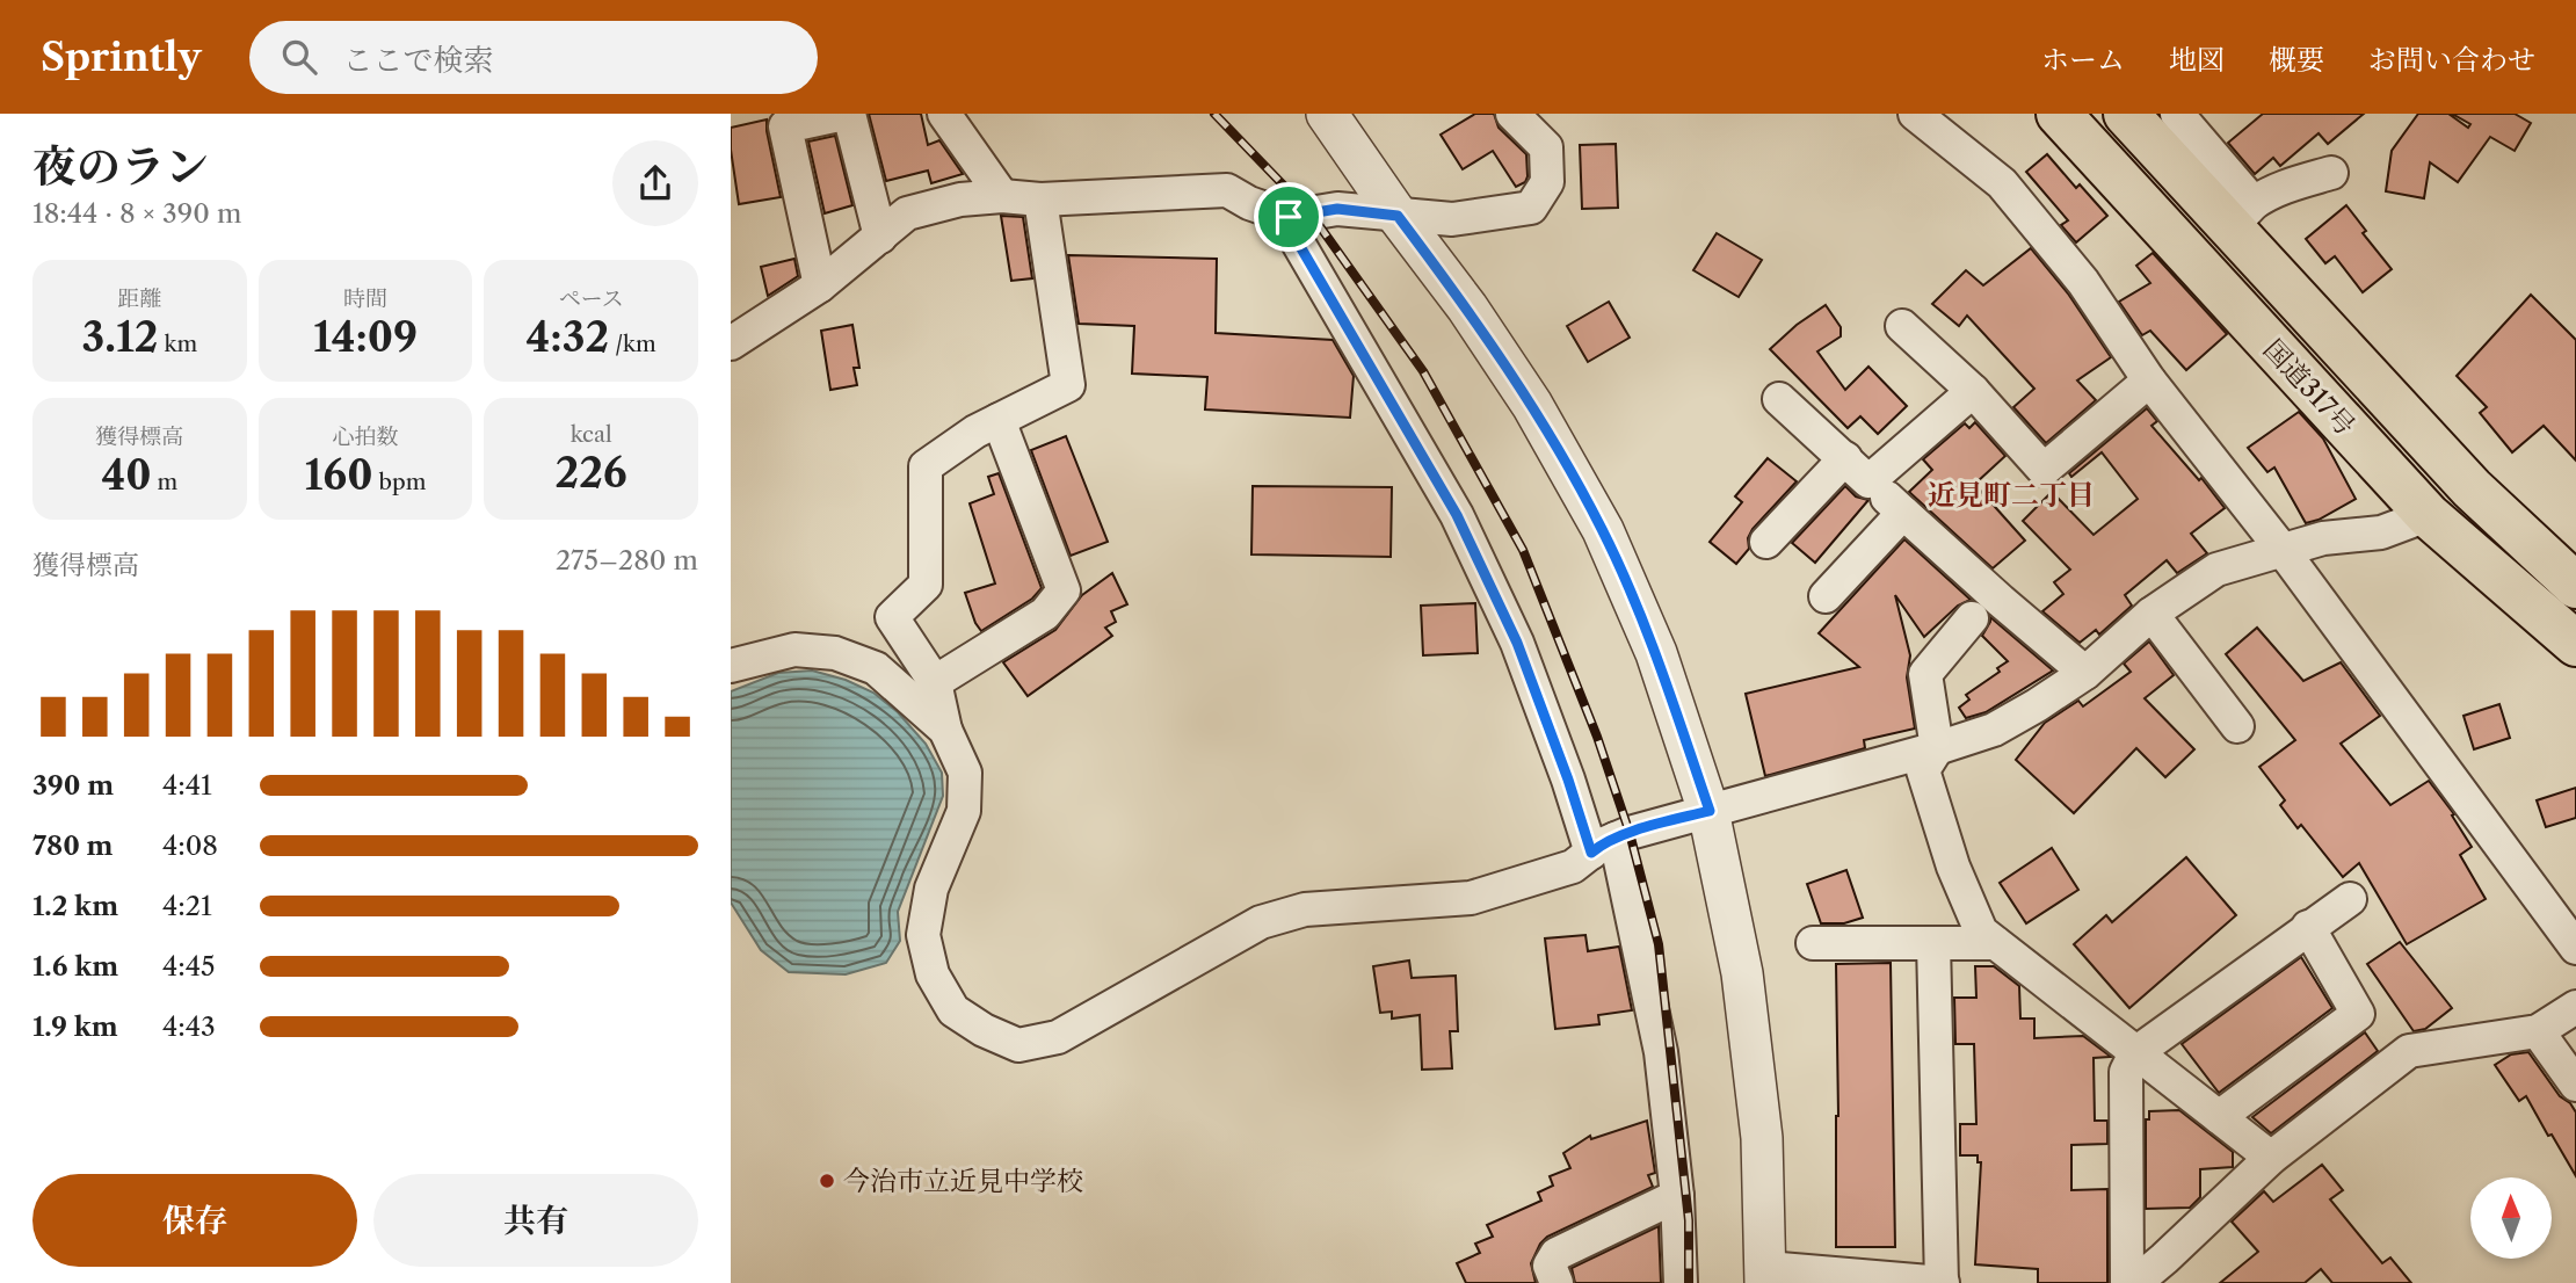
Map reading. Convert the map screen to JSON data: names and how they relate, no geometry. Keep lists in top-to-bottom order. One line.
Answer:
{"streets":{"highway":["国道317号"]},"districts":["近見町二丁目"],"places":["今治市立近見中学校"],"north":"top","page":{"header":"Sprintly","search":"ここで検索","nav":["ホーム","地図","概要","お問い合わせ"],"heading":["夜のラン","18:44 · 8 × 390 m"],"stats":[["距離","3.12 km"],["時間","14:09"],["ペース","4:32 /km"],["獲得標高","40 m"],["心拍数","160 bpm"],["kcal","226"]],"chart":["獲得標高","275–280 m"],"list":[{"name":"390 m","note":"4:41"},{"name":"780 m","note":"4:08"},{"name":"1.2 km","note":"4:21"},{"name":"1.6 km","note":"4:45"},{"name":"1.9 km","note":"4:43"}],"buttons":["保存","共有"]}}
